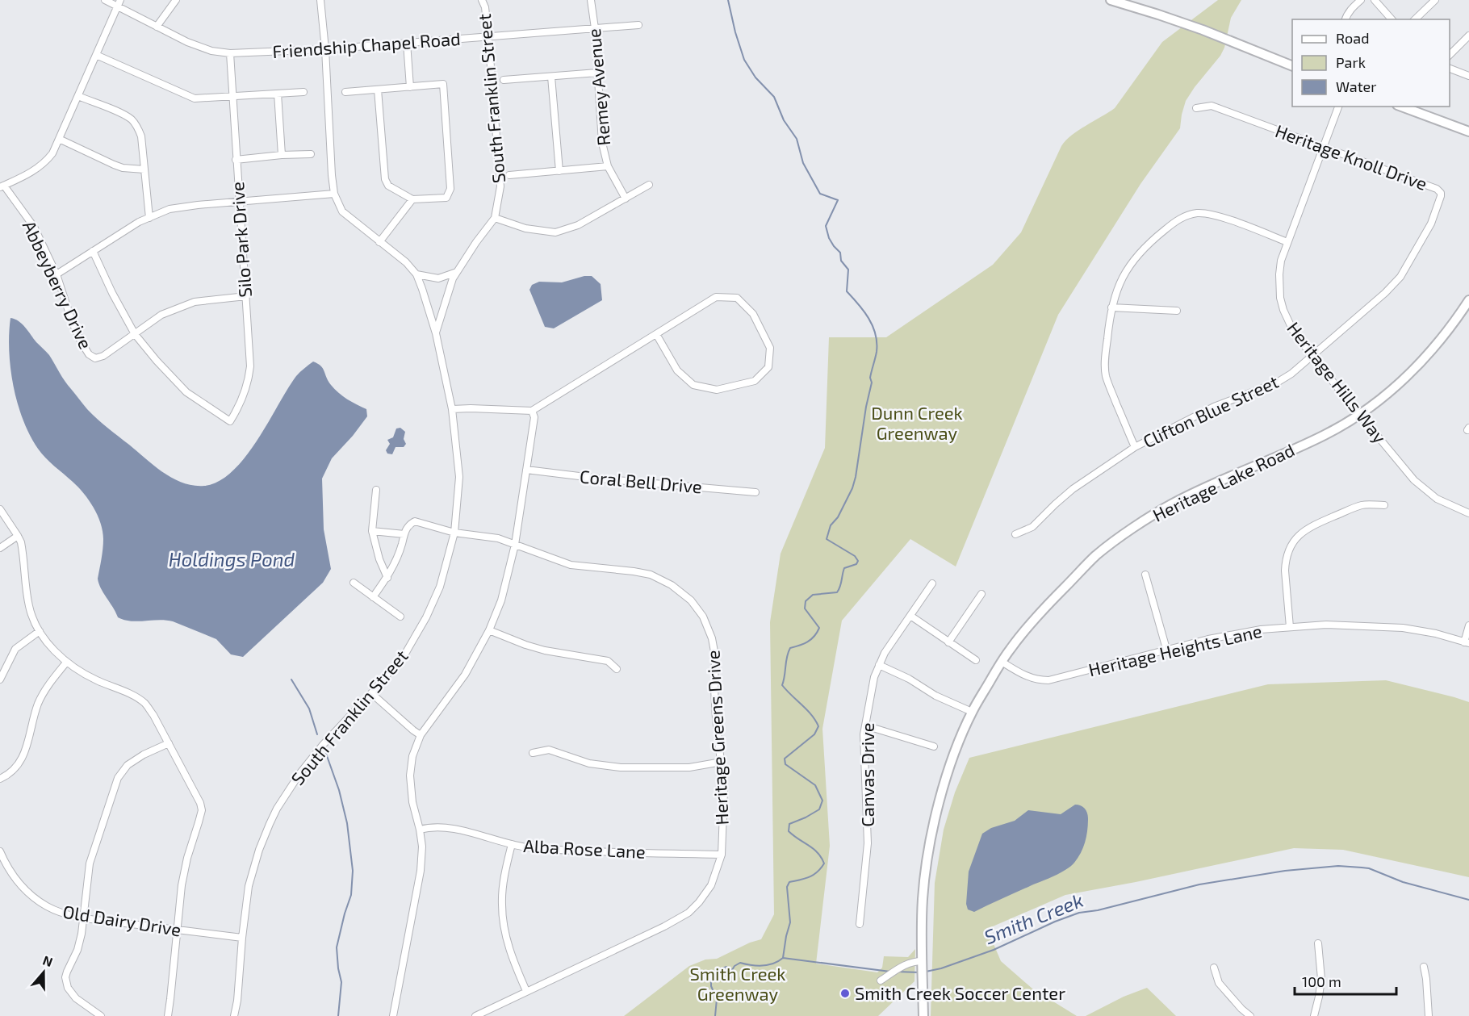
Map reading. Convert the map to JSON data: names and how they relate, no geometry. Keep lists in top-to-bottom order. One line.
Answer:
{"streets":{"main road":["Heritage Lake Road"],"street":["Friendship Chapel Road","Remey Avenue","South Franklin Street","Heritage Knoll Drive","Silo Park Drive","Abbeyberry Drive","Heritage Hills Way","Clifton Blue Street","Coral Bell Drive","Heritage Heights Lane","Heritage Greens Drive","Canvas Drive","Alba Rose Lane","Old Dairy Drive"]},"crossings":[["Friendship Chapel Road","Remey Avenue"],["Friendship Chapel Road","South Franklin Street"],["Friendship Chapel Road","Silo Park Drive"],["South Franklin Street","Heritage Greens Drive"],["South Franklin Street","Old Dairy Drive"],["Heritage Knoll Drive","Heritage Hills Way"],["Heritage Knoll Drive","Clifton Blue Street"],["Silo Park Drive","Abbeyberry Drive"],["Heritage Hills Way","Clifton Blue Street"],["Heritage Hills Way","Heritage Lake Road"],["Heritage Lake Road","Heritage Heights Lane"],["Heritage Greens Drive","Alba Rose Lane"]],"water":["Holdings Pond","Smith Creek"],"parks":["Dunn Creek Greenway","Smith Creek Greenway"],"places":["Smith Creek Soccer Center"],"legend":["Road","Park","Water"],"scale_bar":"100 m","north":"top"}
